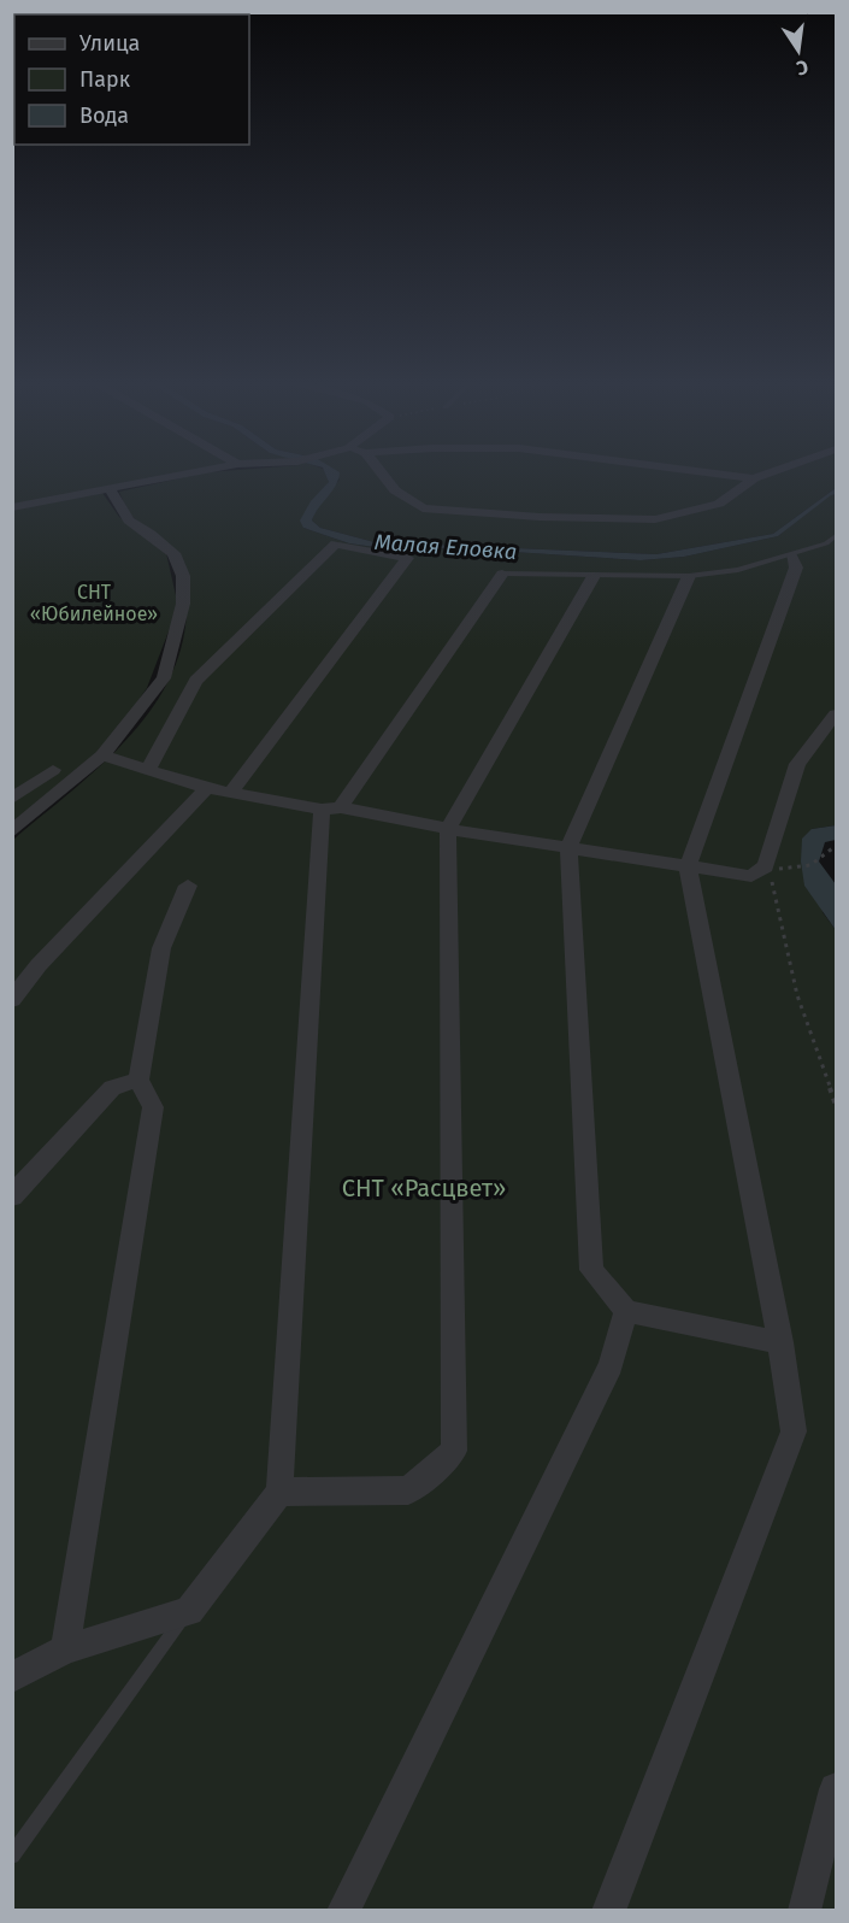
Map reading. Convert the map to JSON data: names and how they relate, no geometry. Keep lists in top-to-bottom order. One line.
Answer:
{"water":["Малая Еловка"],"parks":["СНТ «Юбилейное»","СНТ «Расцвет»"],"legend":["Улица","Парк","Вода"],"north":"bottom"}
